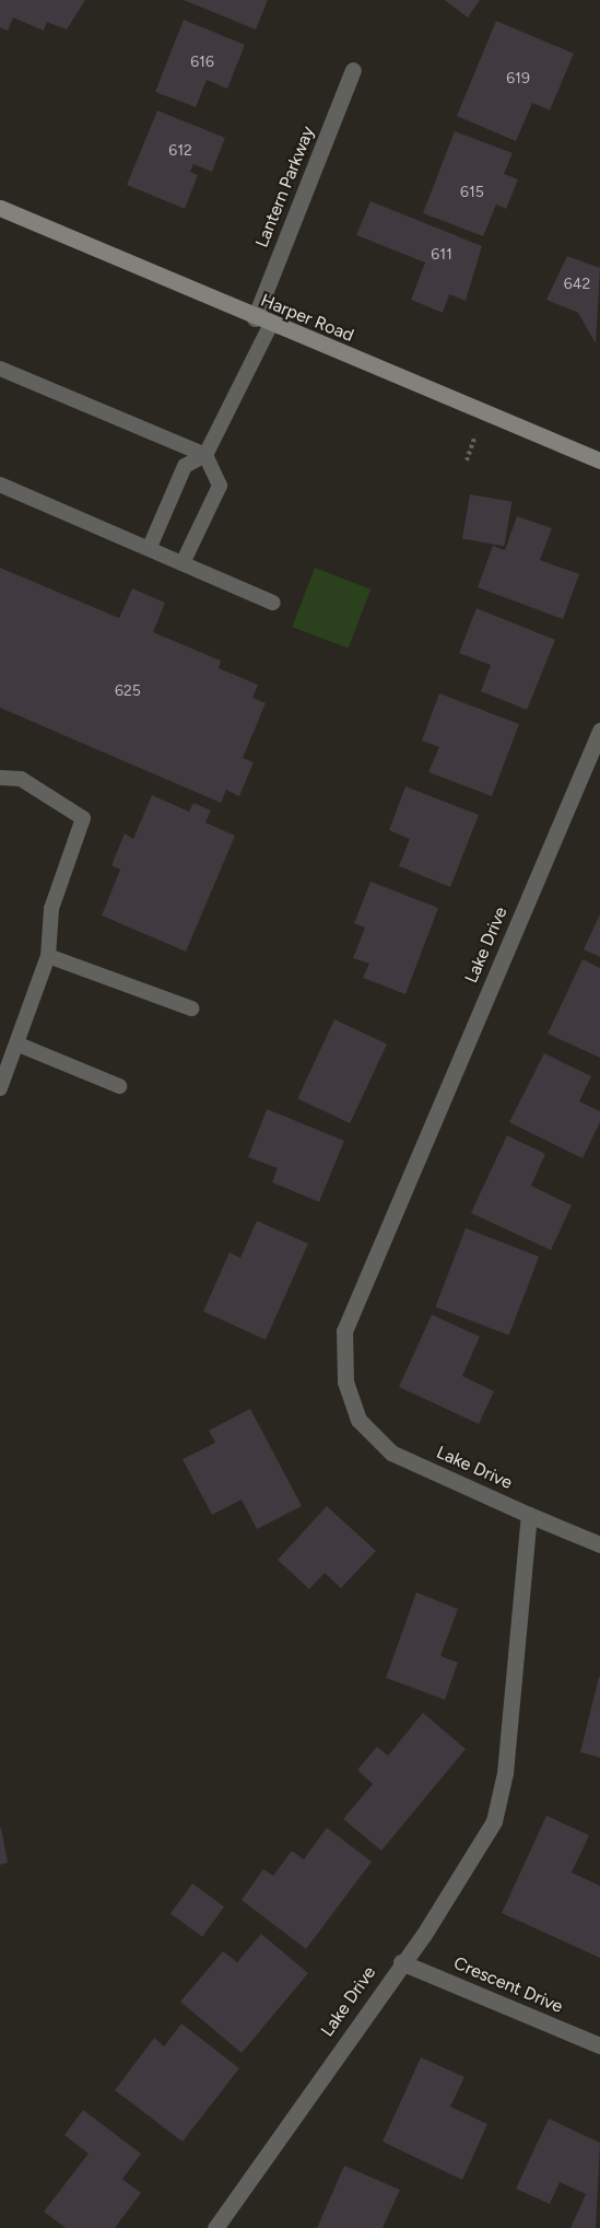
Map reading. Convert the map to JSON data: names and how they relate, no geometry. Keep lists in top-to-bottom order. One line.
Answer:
{"streets":{"main road":["Harper Road"],"street":["Lantern Parkway","Lake Drive","Crescent Drive"]},"crossings":[["Lantern Parkway","Harper Road"],["Lake Drive","Crescent Drive"]],"house_numbers":["616","619","612","615","611","642","625"]}
